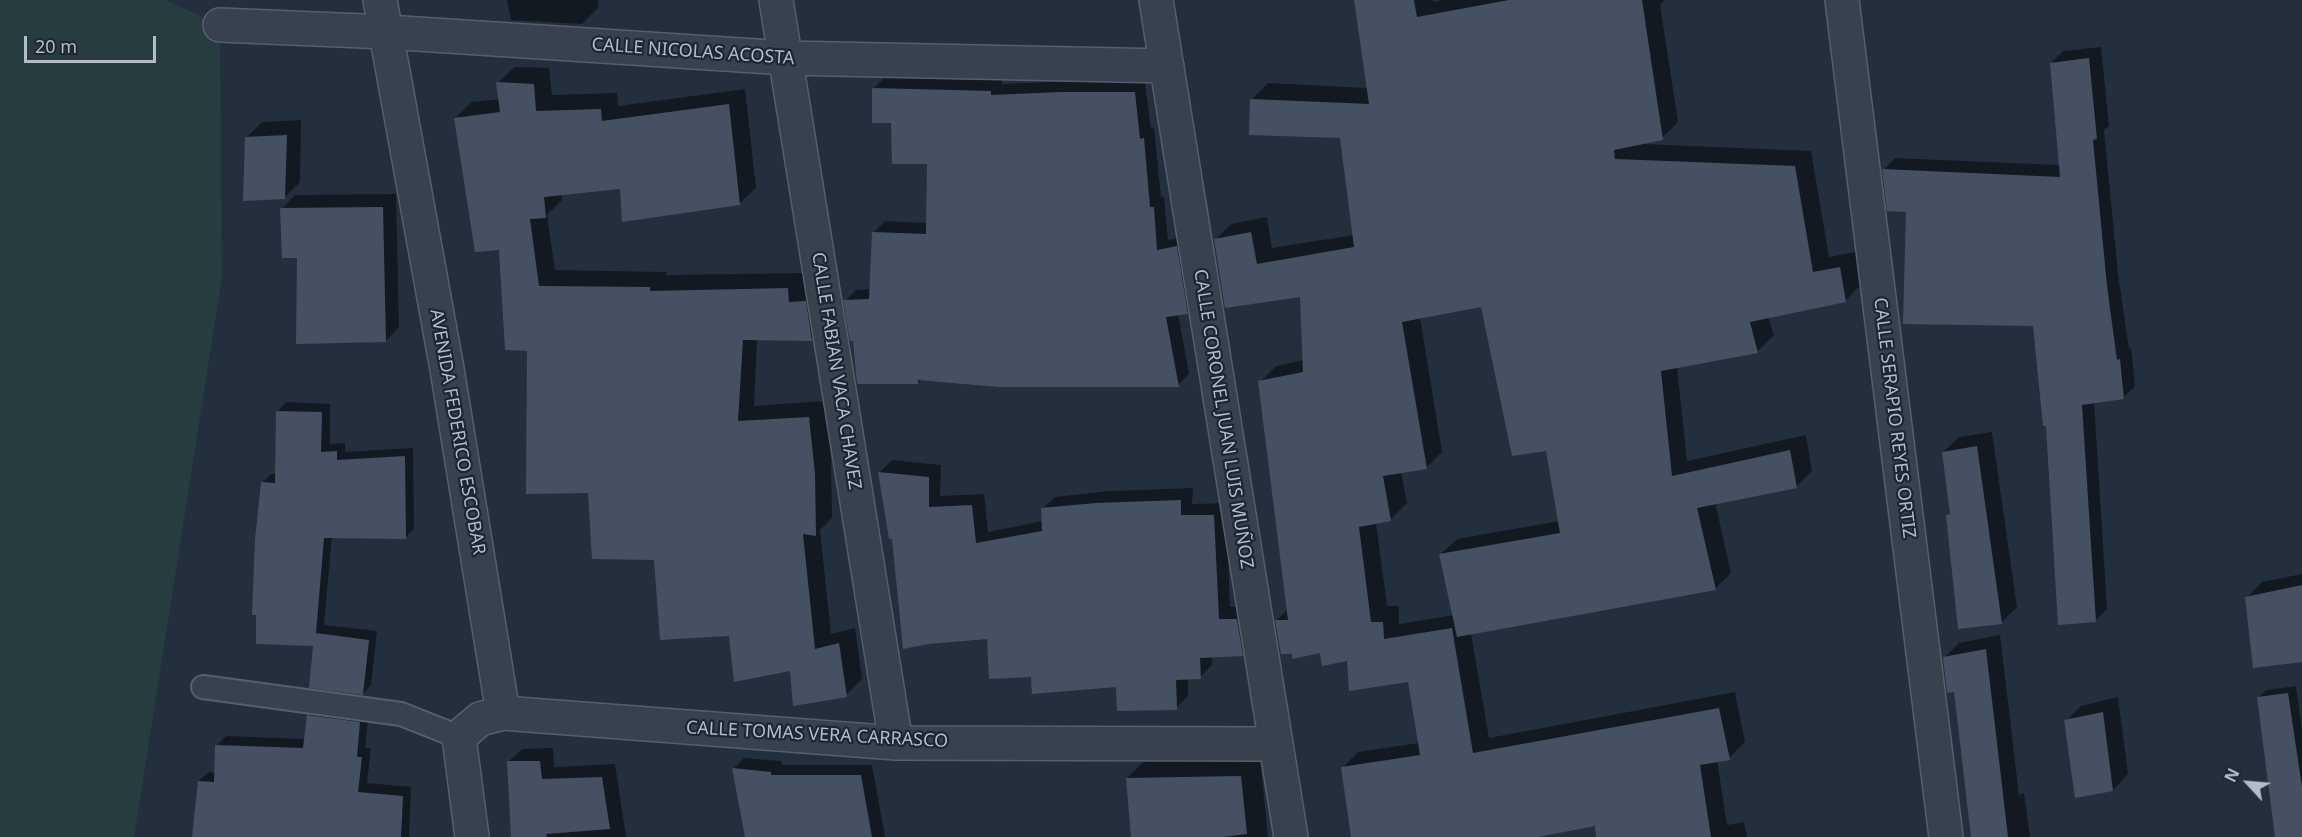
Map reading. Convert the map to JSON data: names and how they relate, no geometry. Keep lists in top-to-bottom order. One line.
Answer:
{"streets":{"street":["CALLE NICOLAS ACOSTA","CALLE FABIAN VACA CHAVEZ","CALLE SERAPIO REYES ORTIZ","CALLE CORONEL JUAN LUIS MUÑOZ","AVENIDA FEDERICO ESCOBAR","CALLE TOMAS VERA CARRASCO"]},"crossings":[["CALLE NICOLAS ACOSTA","CALLE FABIAN VACA CHAVEZ"],["CALLE NICOLAS ACOSTA","CALLE CORONEL JUAN LUIS MUÑOZ"],["CALLE NICOLAS ACOSTA","AVENIDA FEDERICO ESCOBAR"],["CALLE FABIAN VACA CHAVEZ","CALLE TOMAS VERA CARRASCO"],["CALLE CORONEL JUAN LUIS MUÑOZ","CALLE TOMAS VERA CARRASCO"],["AVENIDA FEDERICO ESCOBAR","CALLE TOMAS VERA CARRASCO"]],"scale_bar":"20 m","north":"top left"}
